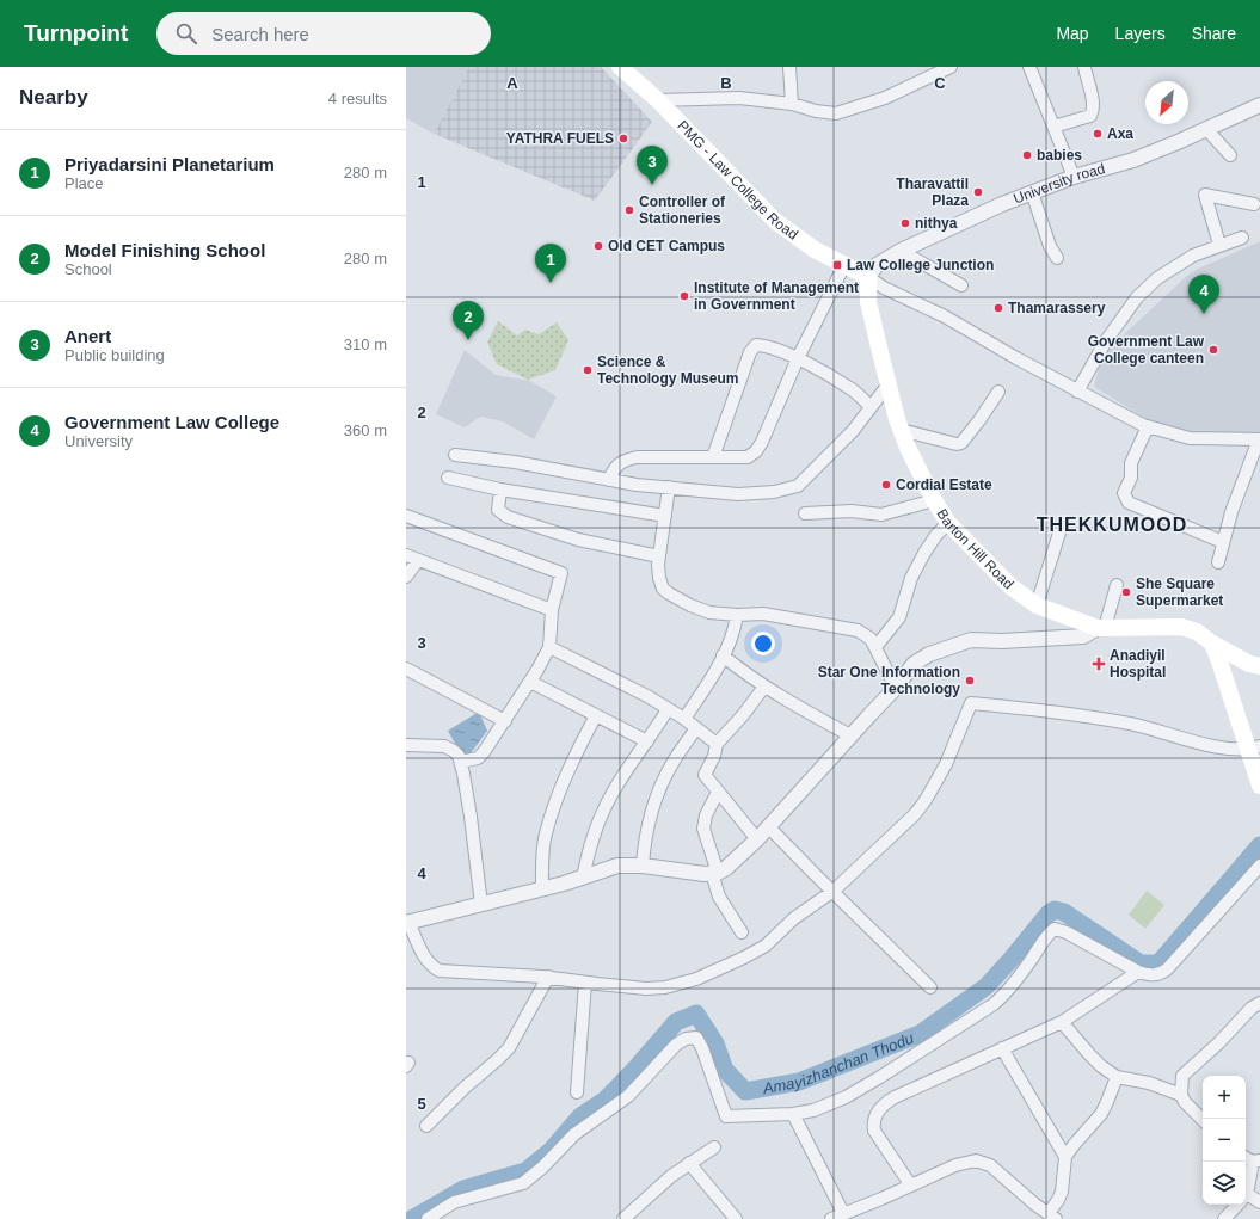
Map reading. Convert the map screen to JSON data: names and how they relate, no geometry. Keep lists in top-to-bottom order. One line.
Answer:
{"streets":{"main road":["PMG - Law College Road","Barton Hill Road"],"street":["University road"]},"crossings":[["PMG - Law College Road","University road"],["PMG - Law College Road","Barton Hill Road"],["University road","Barton Hill Road"]],"districts":["THEKKUMOOD"],"water":["Amayizhanchan Thodu"],"places":{"other":["Axa","YATHRA FUELS","babies","Tharavattil Plaza","Controller of Stationeries","nithya","Old CET Campus","Institute of Management in Government","Thamarassery","Government Law College canteen","Science & Technology Museum","Cordial Estate","She Square Supermarket","Star One Information Technology"],"transit":["Law College Junction"],"health":["Anadiyil Hospital"]},"north":"bottom left","page":{"header":"Turnpoint","search":"Search here","nav":["Map","Layers","Share"],"heading":["Nearby","4 results"],"list":[{"mark":"1","name":"Priyadarsini Planetarium","note":"Place","value":"280 m"},{"mark":"2","name":"Model Finishing School","note":"School","value":"280 m"},{"mark":"3","name":"Anert","note":"Public building","value":"310 m"},{"mark":"4","name":"Government Law College","note":"University","value":"360 m"}],"pins":["3","1","4","2"],"map_buttons":["+","−"]},"grid":{"columns":["A","B","C"],"rows":["1","2","3","4","5"]}}
